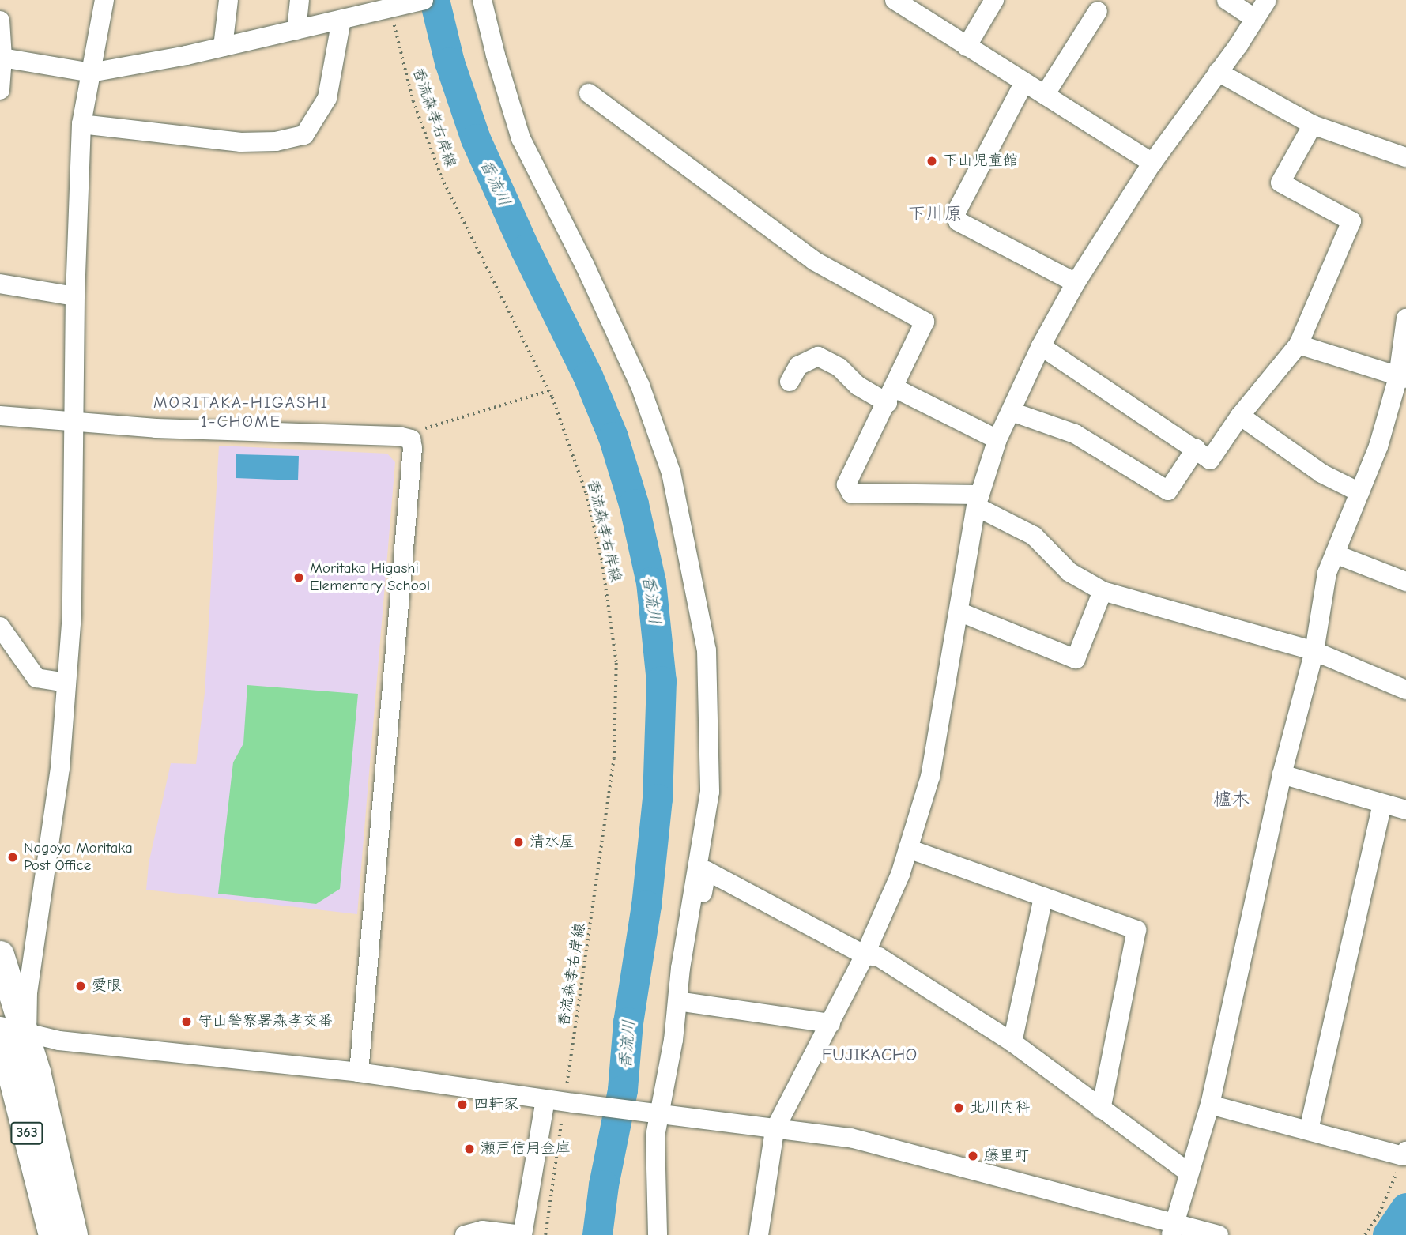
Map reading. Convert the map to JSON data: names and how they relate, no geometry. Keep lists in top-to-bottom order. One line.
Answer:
{"streets":{"highway":["363"],"path":["香流森孝右岸線"]},"districts":["下川原","MORITAKA-HIGASHI 1-CHOME","櫨木","FUJIKACHO"],"water":["香流川"],"places":["下山児童館","Moritaka Higashi Elementary School","清水屋","Nagoya Moritaka Post Office","愛眼","守山警察署森孝交番","四軒家","北川内科","瀬戸信用金庫","藤里町"]}
